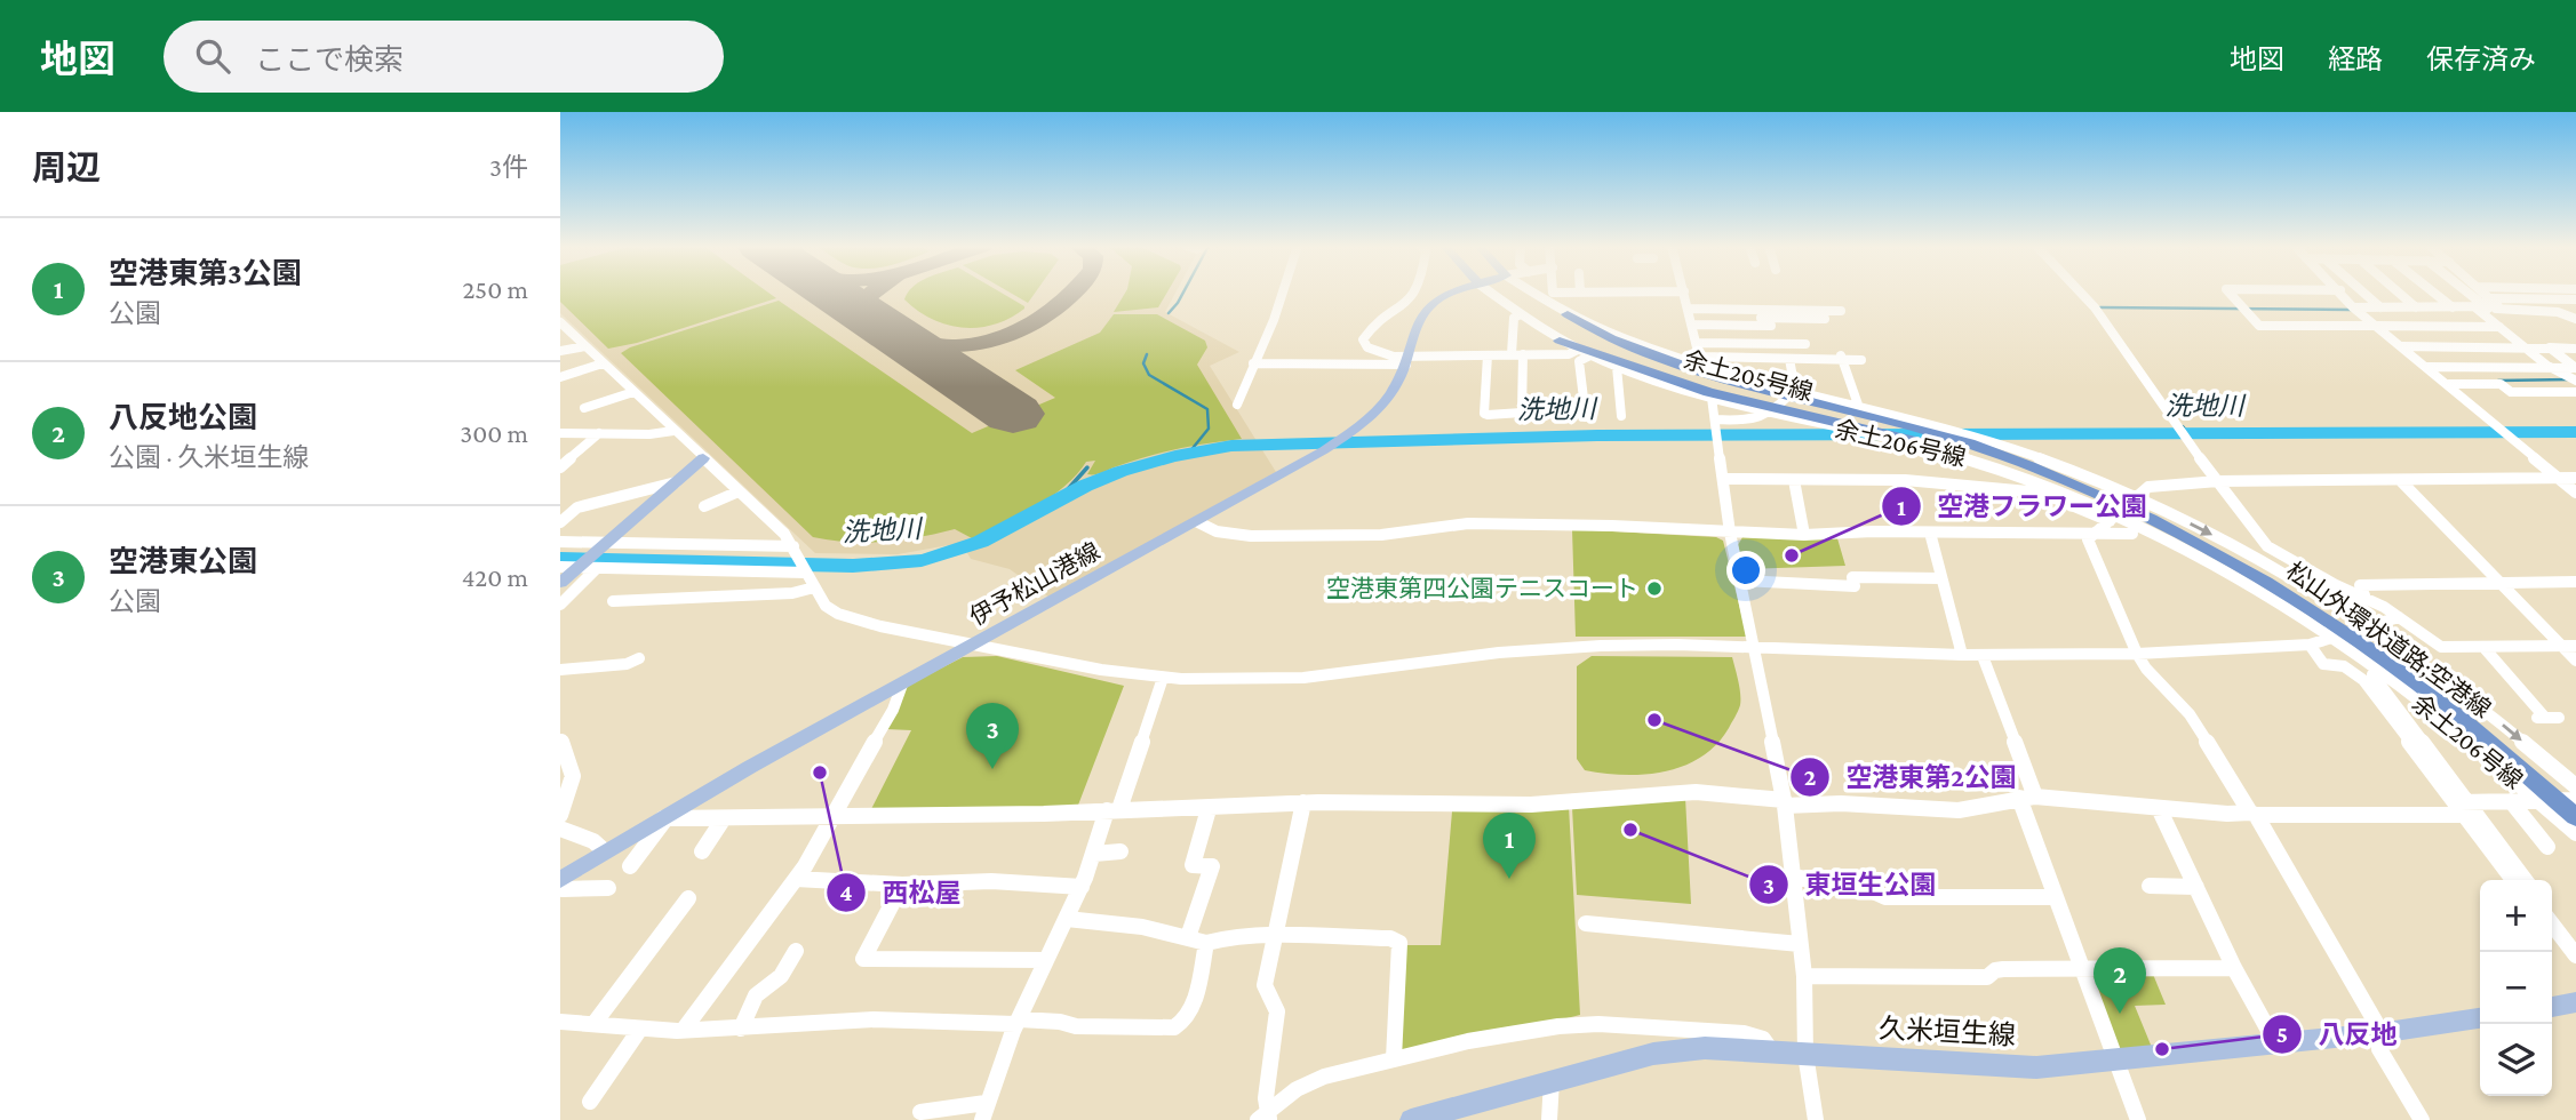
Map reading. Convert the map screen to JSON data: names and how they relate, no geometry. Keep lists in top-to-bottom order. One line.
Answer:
{"streets":{"highway":["松山外環状道路;空港線"],"main road":["伊予松山港線","久米垣生線"],"street":["余土205号線","余土206号線"]},"water":["洗地川"],"places":["空港フラワー公園","空港東第四公園テニスコート","空港東第2公園","西松屋","東垣生公園","八反地"],"page":{"header":"地図","search":"ここで検索","nav":["地図","経路","保存済み"],"heading":["周辺","3件"],"list":[{"mark":"1","name":"空港東第3公園","note":"公園","value":"250 m"},{"mark":"2","name":"八反地公園","note":"公園 · 久米垣生線","value":"300 m"},{"mark":"3","name":"空港東公園","note":"公園","value":"420 m"}],"pins":["3","1","2"],"map_buttons":["+","−"]}}
